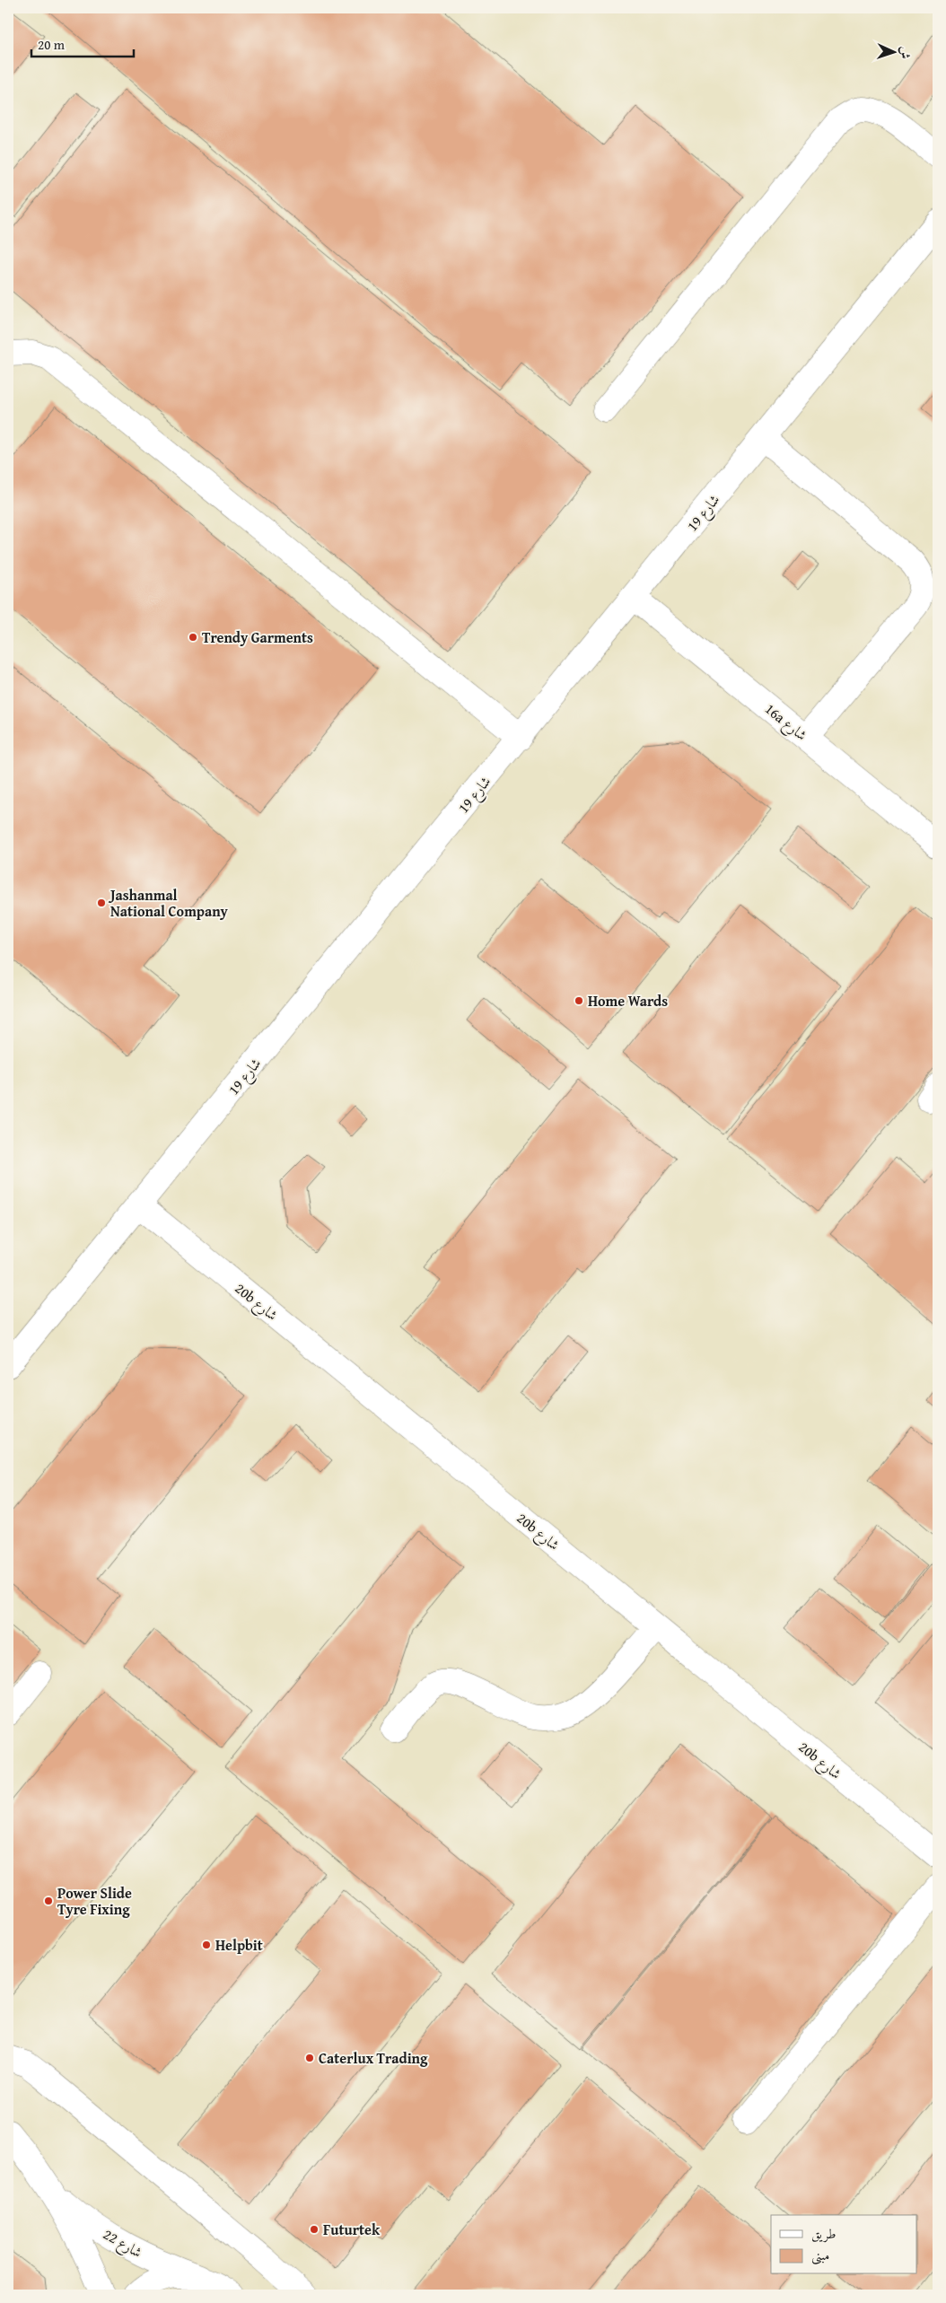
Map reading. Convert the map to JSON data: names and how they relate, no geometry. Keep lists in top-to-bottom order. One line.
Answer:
{"streets":{"street":["شارع 19","16a شارع","20b شارع","شارع 22"]},"crossings":[["شارع 19","16a شارع"],["شارع 19","20b شارع"]],"places":["Trendy Garments","Jashanmal National Company","Home Wards","Power Slide Tyre Fixing","Helpbit","Caterlux Trading","Futurtek"],"legend":["طريق","مبنى"],"scale_bar":"20 m","north":"right"}
